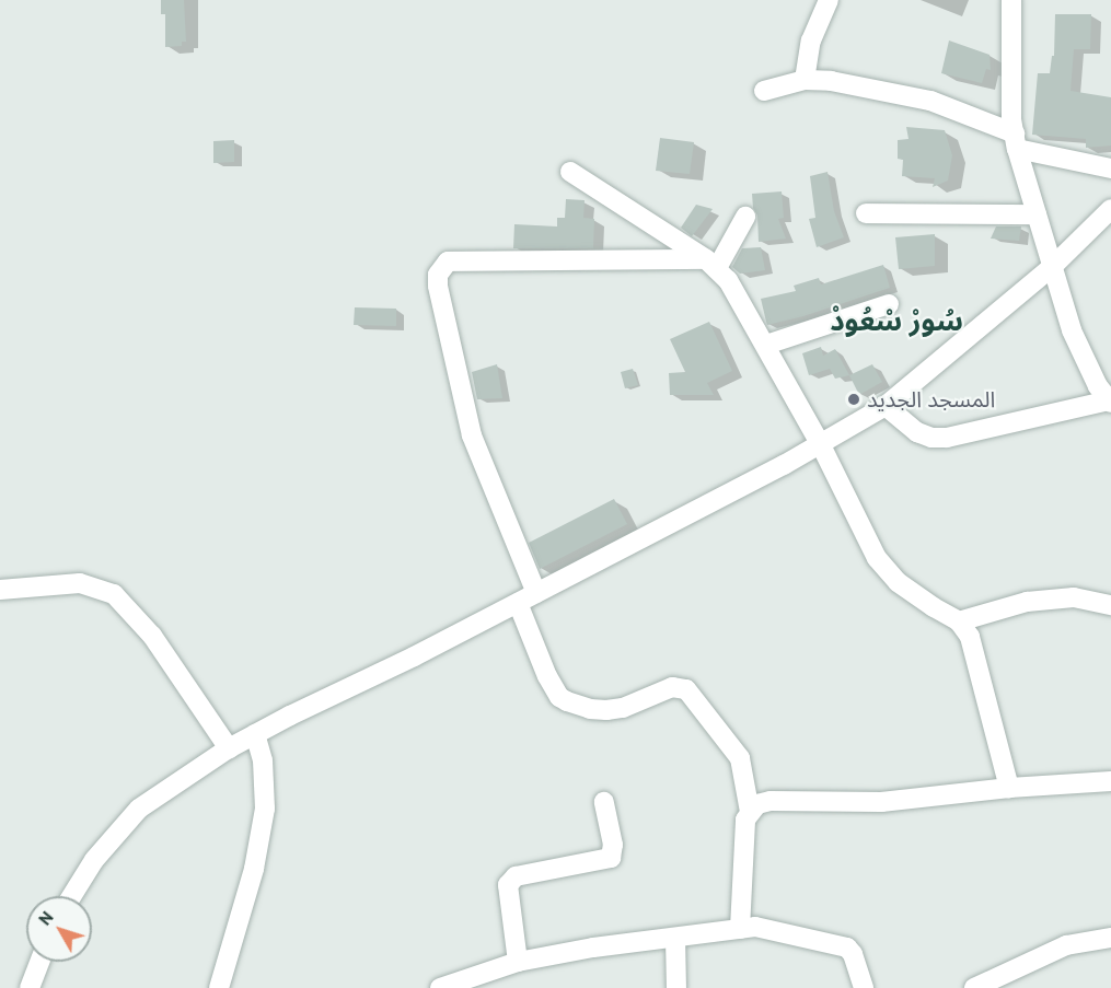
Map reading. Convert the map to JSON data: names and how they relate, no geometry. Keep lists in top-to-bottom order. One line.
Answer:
{"districts":["سُورْ سْعُودْ"],"places":["المسجد الجديد"],"north":"top left"}
